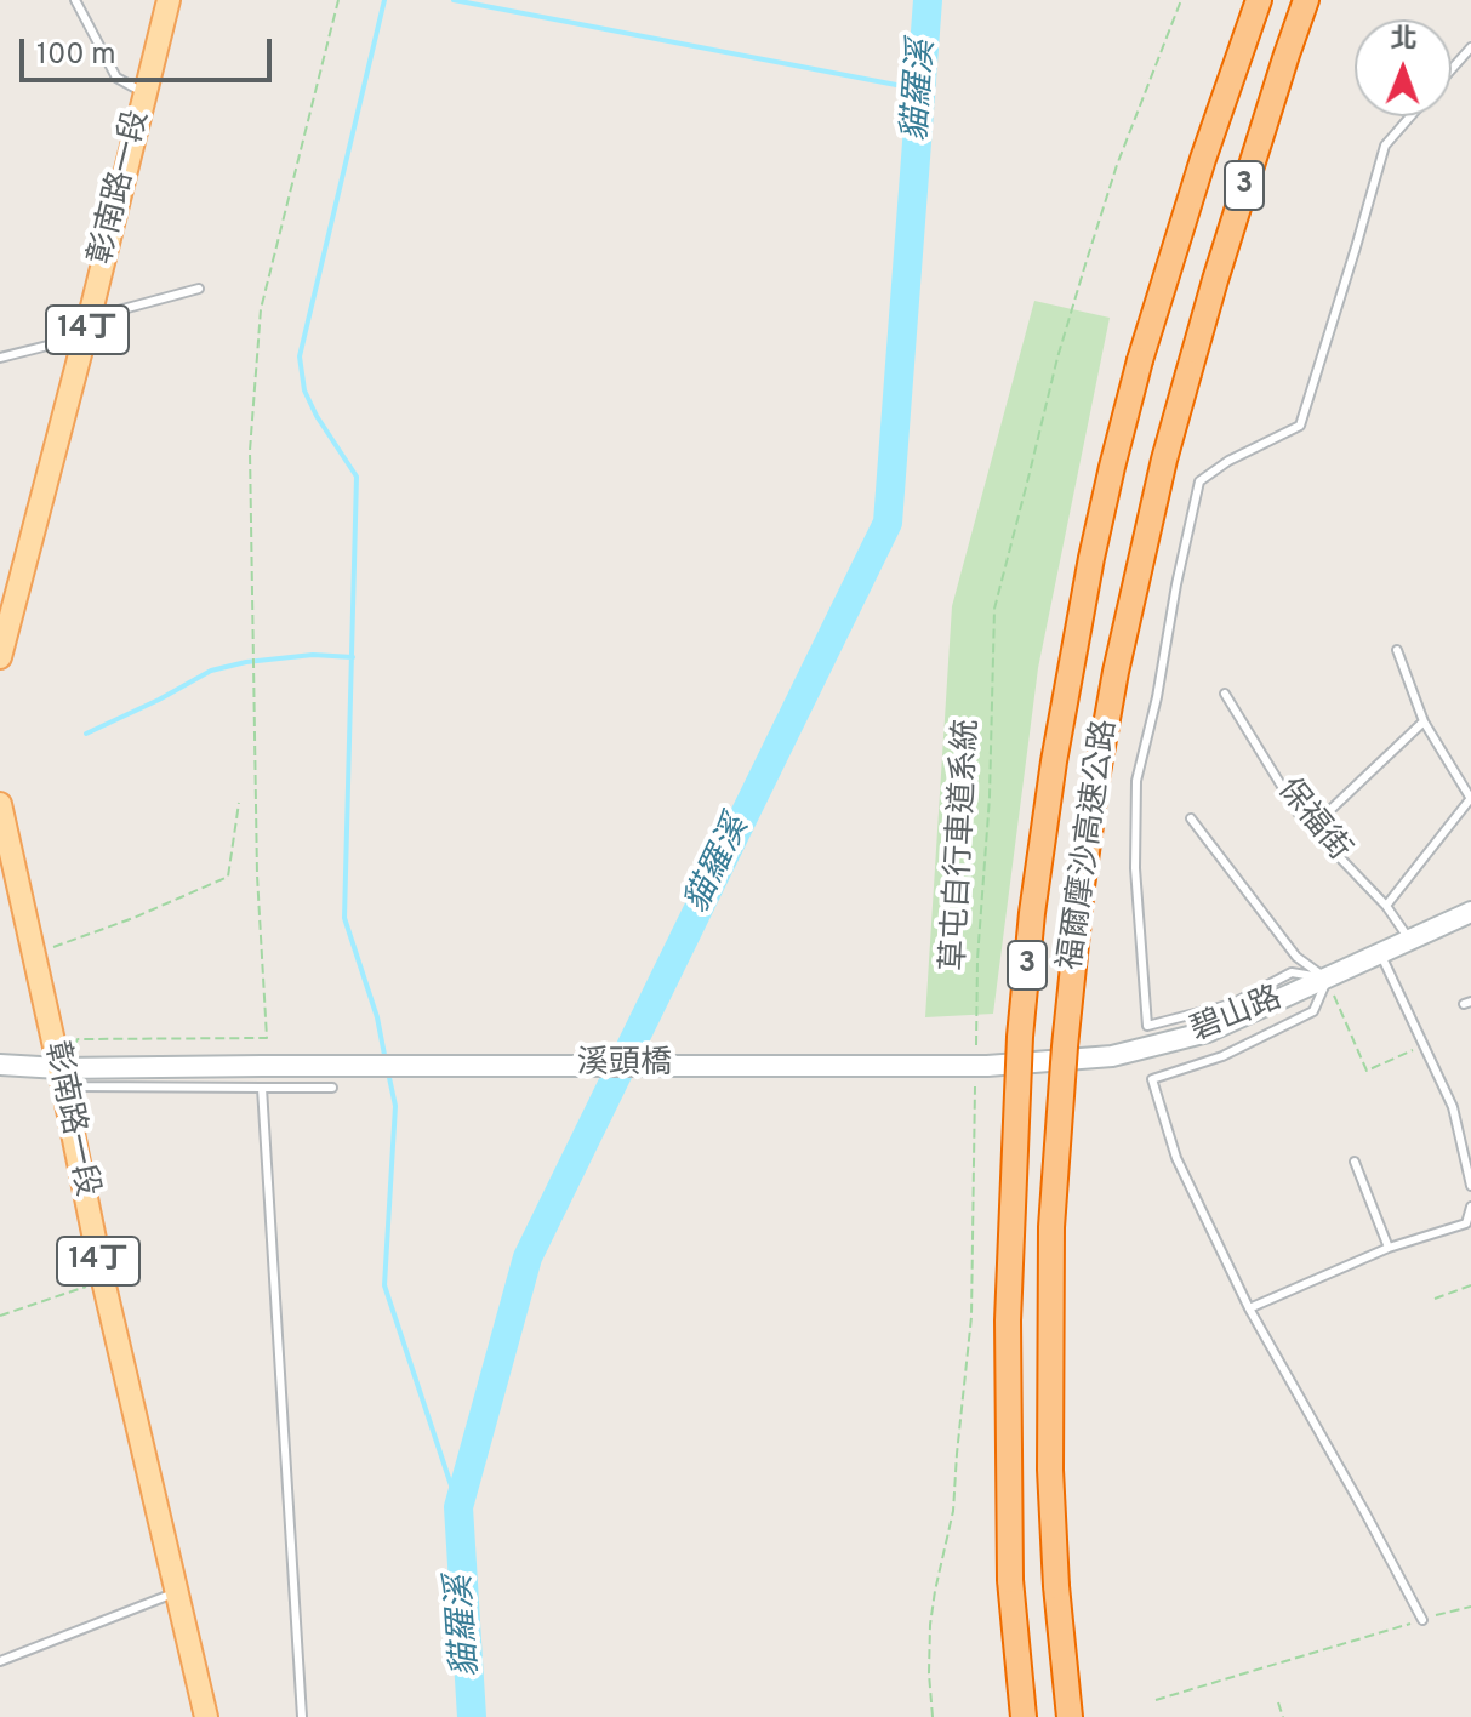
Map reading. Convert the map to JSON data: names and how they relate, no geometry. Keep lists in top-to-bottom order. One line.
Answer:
{"streets":{"highway":["3","福爾摩沙高速公路"],"main road":["彰南路一段","14丁","碧山路","溪頭橋"],"lane":["保福街"],"path":["草屯自行車道系統"]},"crossings":[["彰南路一段","溪頭橋"],["保福街","碧山路"],["草屯自行車道系統","碧山路"],["草屯自行車道系統","溪頭橋"],["碧山路","溪頭橋"]],"water":["貓羅溪"],"scale_bar":"100 m","north":"top"}
